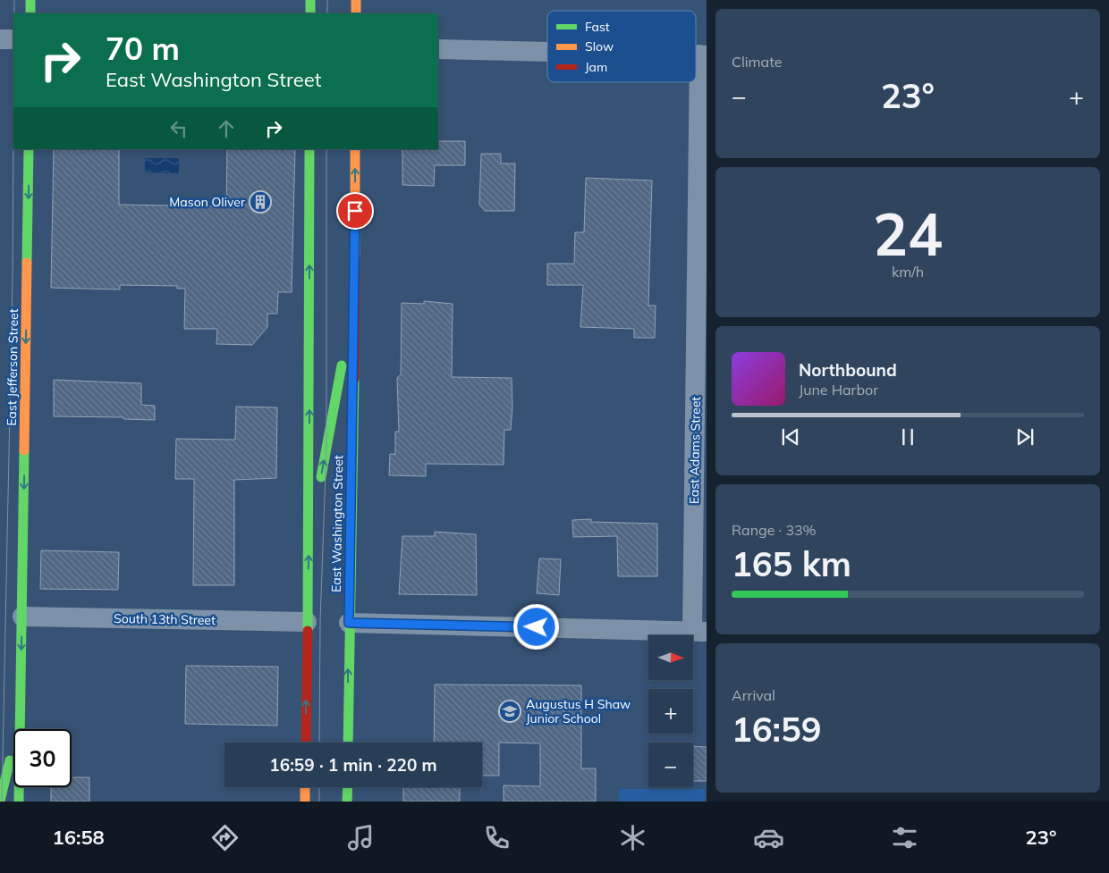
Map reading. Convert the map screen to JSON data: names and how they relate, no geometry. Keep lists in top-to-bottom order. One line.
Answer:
{"streets":{"main road":["East Jefferson Street","East Washington Street"],"street":["East Adams Street","South 13th Street"]},"crossings":[["East Jefferson Street","South 13th Street"],["East Washington Street","South 13th Street"]],"one_way":["East Jefferson Street","East Washington Street"],"places":{"building":["Mason Oliver"],"school or university":["Augustus H Shaw Junior School"]},"legend":["Fast","Slow","Jam"],"north":"right","page":{"tile":["Climate",["24","km/h"],["Range · 33%","165 km"],["Arrival","16:59"]],"turn":["70 m","East Washington Street"],"heat":["−","23°","+"],"song":["Northbound","June Harbor"],"map_buttons":["+","−"],"limit":"30","trip":"16:59 · 1 min · 220 m","tabs":["16:58","23°"]}}
